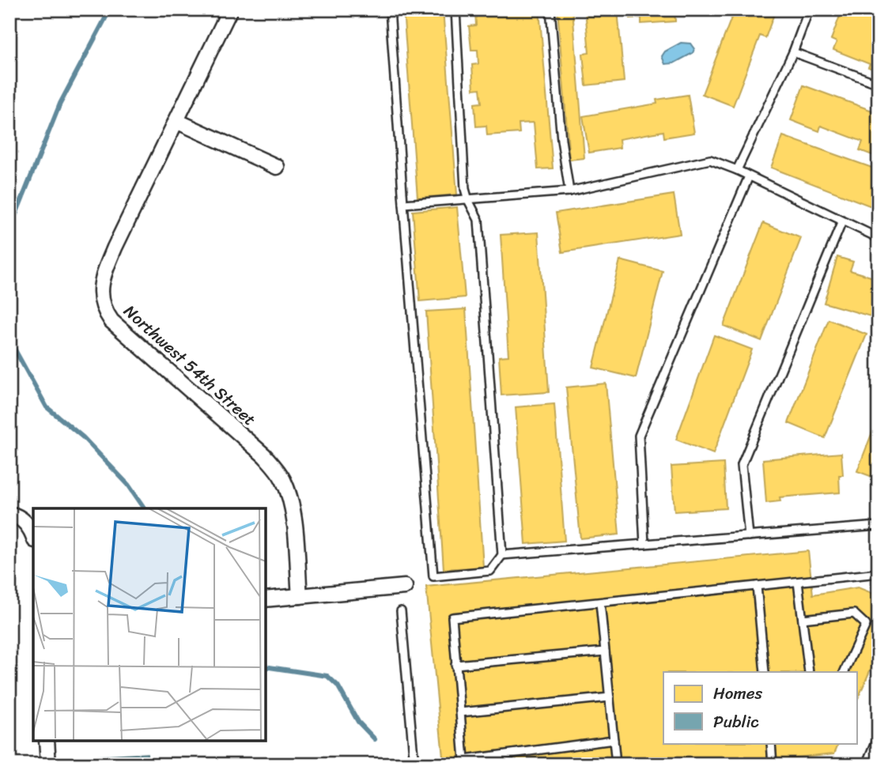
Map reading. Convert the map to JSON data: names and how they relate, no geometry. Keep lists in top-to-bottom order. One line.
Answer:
{"streets":{"street":["Northwest 54th Street"]},"legend":["Homes","Public"]}
